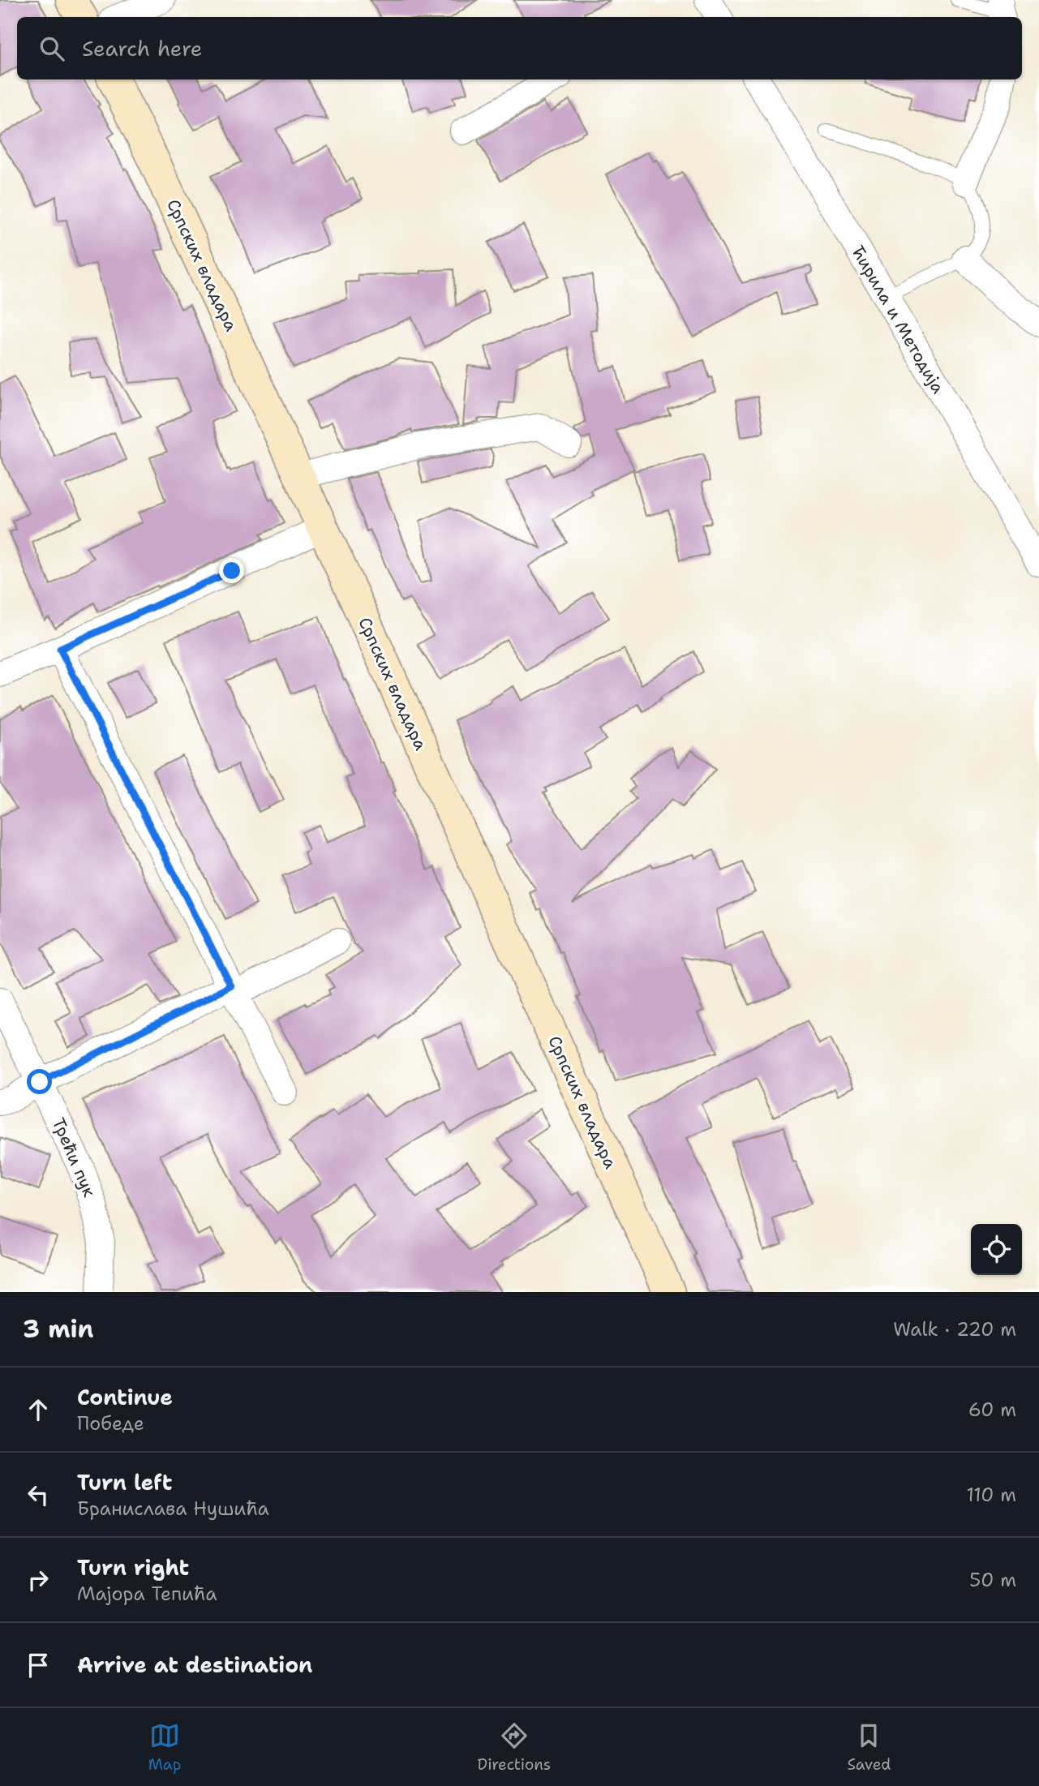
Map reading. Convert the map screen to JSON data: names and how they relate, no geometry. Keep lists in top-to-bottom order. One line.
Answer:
{"streets":{"main road":["Српских владара"],"street":["Ћирила и Методија","Трећи пук"]},"page":{"search":"Search here","heading":["3 min","Walk · 220 m"],"list":[["Continue","Победе","60 m"],["Turn left","Бранислава Нушића","110 m"],["Turn right","Мајора Тепића","50 m"],"Arrive at destination"],"nav":["Map","Directions","Saved"]}}
